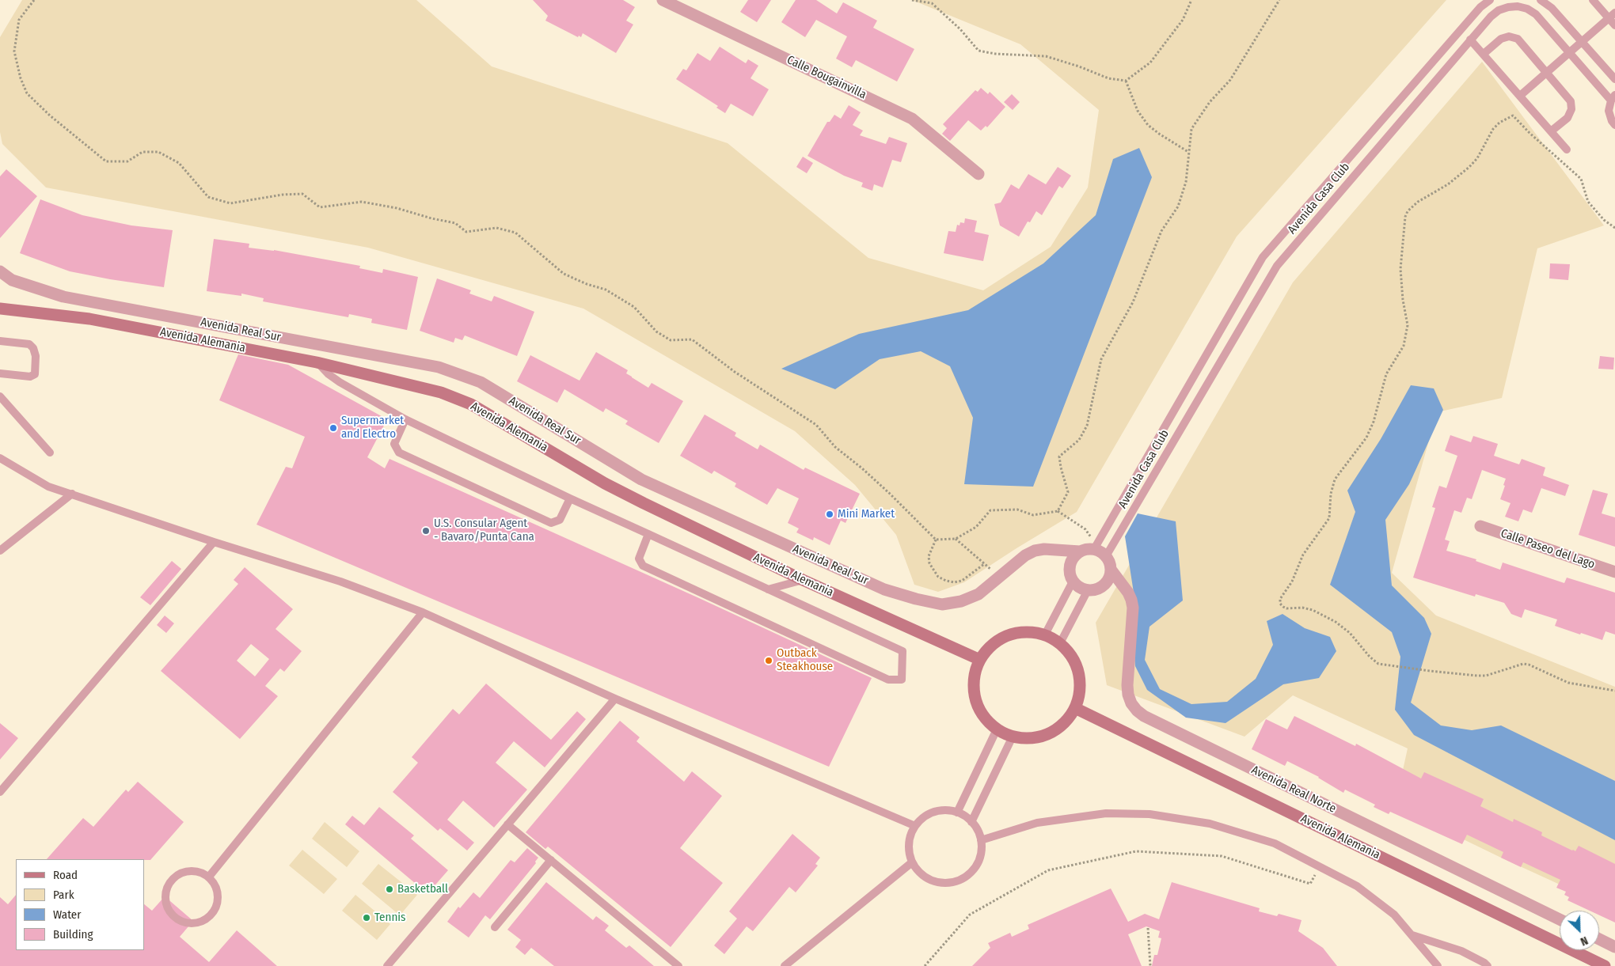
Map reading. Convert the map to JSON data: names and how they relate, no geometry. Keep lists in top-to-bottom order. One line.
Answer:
{"streets":{"street":["Calle Bougainvilla","Avenida Real Sur","Avenida Alemania","Calle Paseo del Lago","Avenida Real Norte"],"lane":["Avenida Casa Club"]},"crossings":[["Avenida Casa Club","Avenida Real Sur"],["Avenida Casa Club","Avenida Real Norte"],["Avenida Real Sur","Avenida Real Norte"]],"places":["Supermarket and Electro","Mini Market","U.S. Consular Agent - Bavaro/Punta Cana","Outback Steakhouse","Basketball","Tennis"],"legend":["Road","Park","Water","Building"],"north":"bottom right"}
